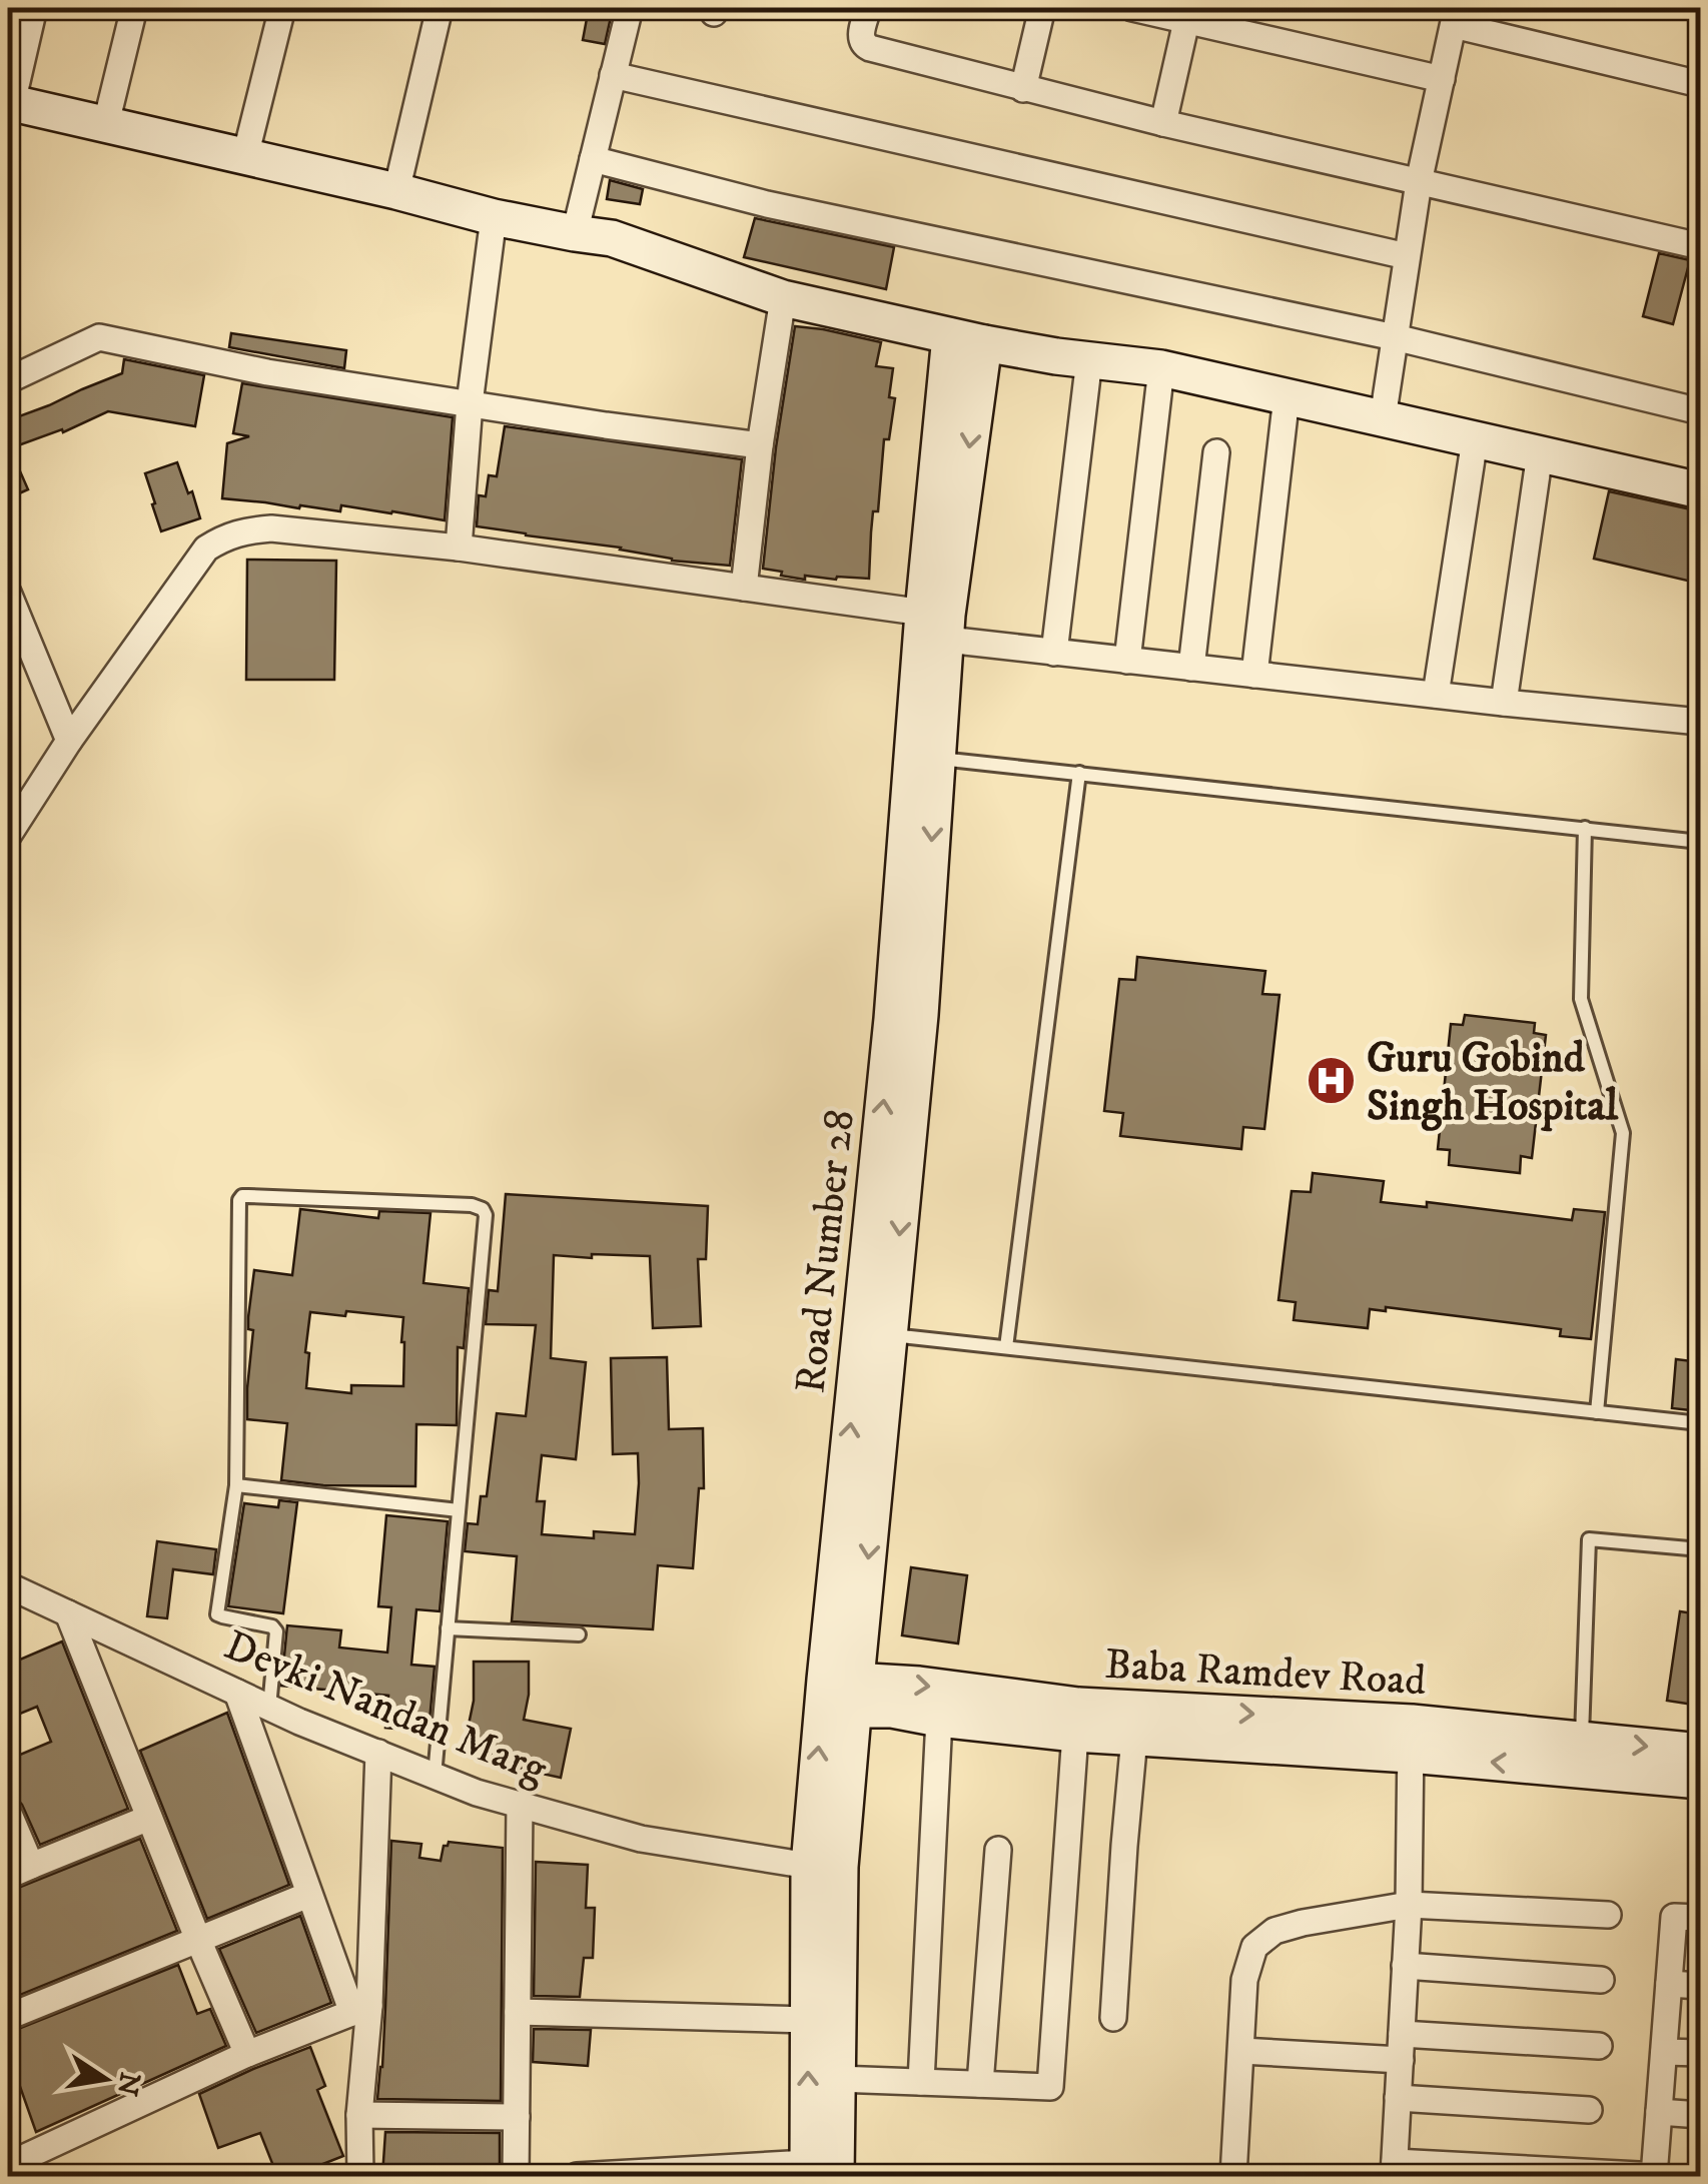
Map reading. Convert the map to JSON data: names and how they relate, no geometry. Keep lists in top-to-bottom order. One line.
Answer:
{"streets":{"street":["Road Number 28","Baba Ramdev Road","Devki Nandan Marg"]},"crossings":[["Road Number 28","Baba Ramdev Road"],["Road Number 28","Devki Nandan Marg"]],"places":{"hospital":["Guru Gobind Singh Hospital"]},"north":"right"}
